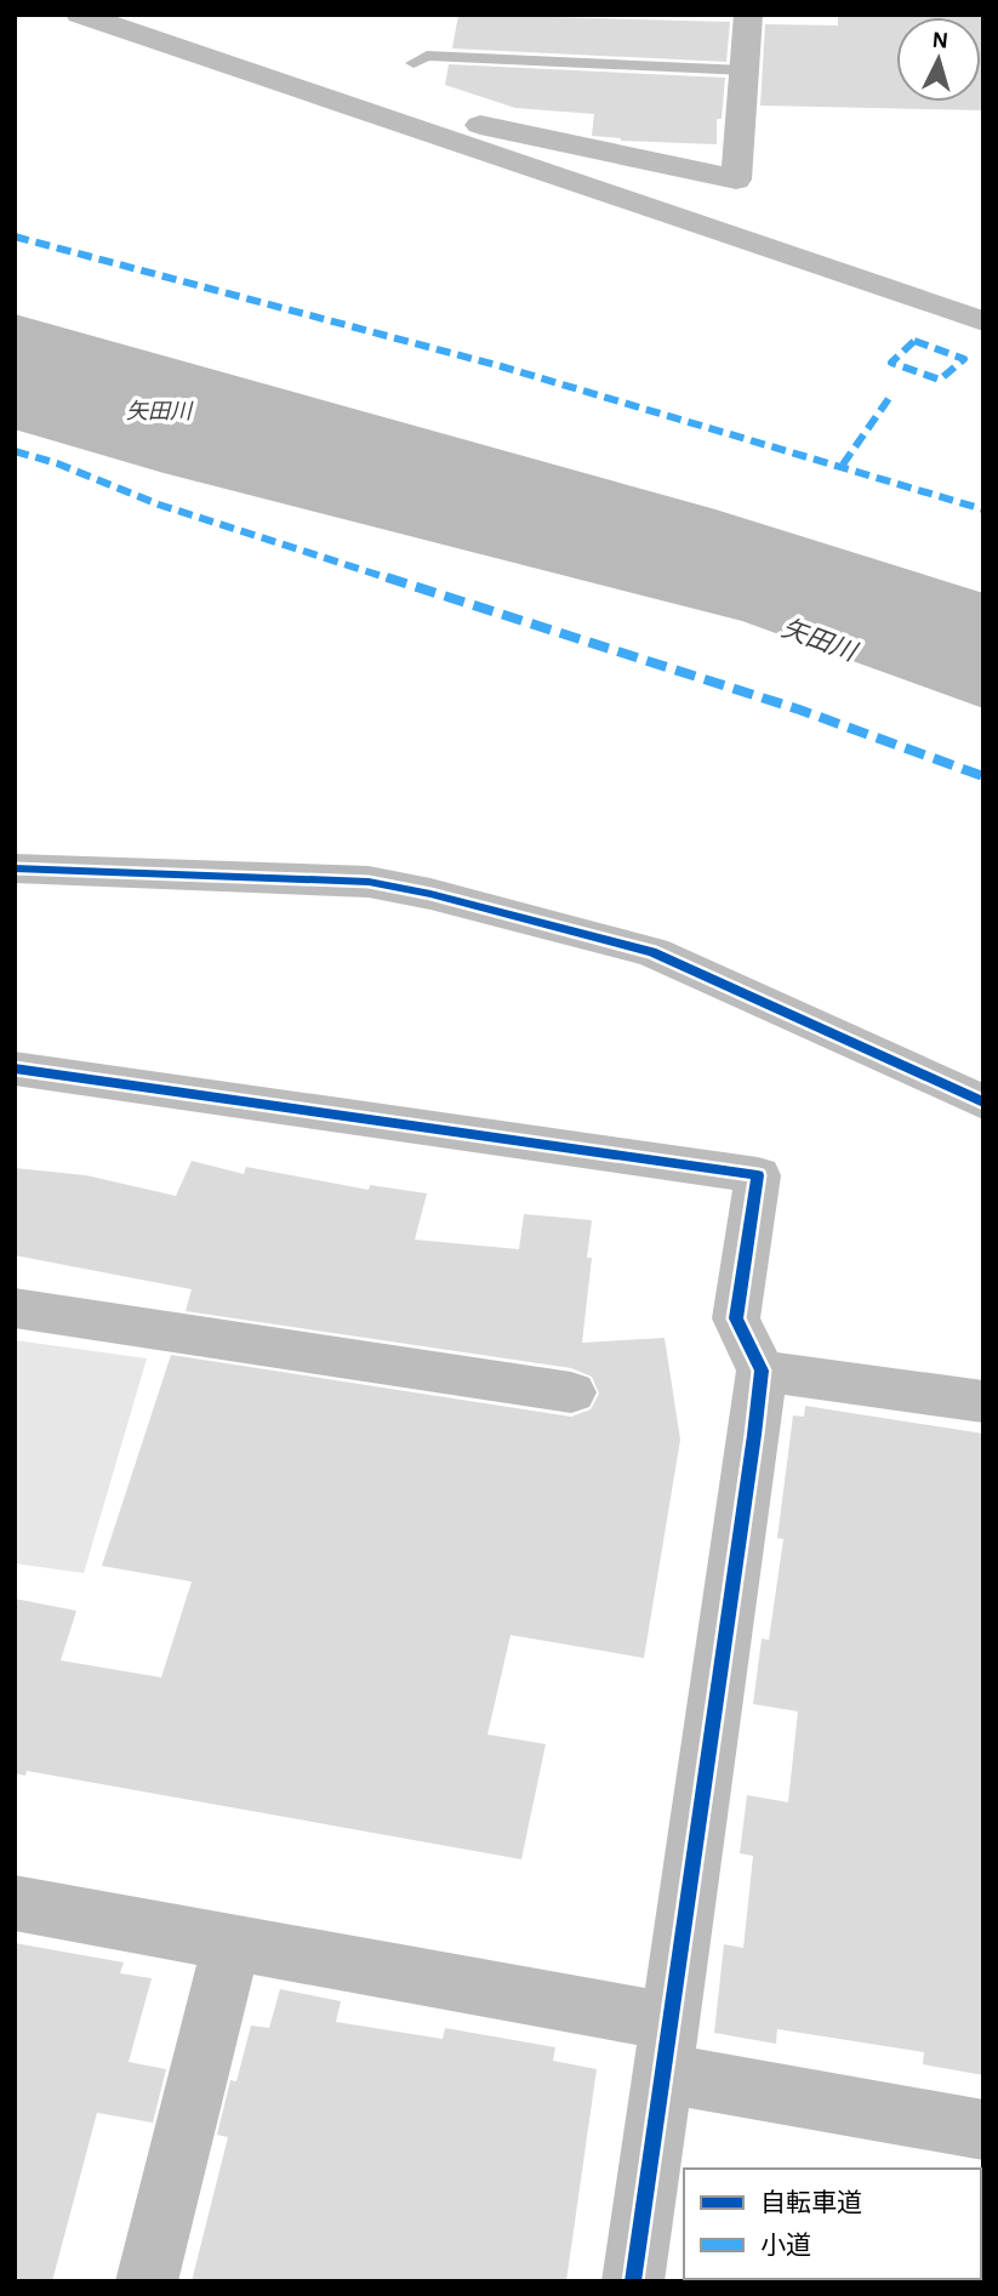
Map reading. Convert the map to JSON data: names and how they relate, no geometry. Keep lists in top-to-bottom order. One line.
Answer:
{"water":["矢田川"],"legend":["自転車道","小道"],"north":"top"}
